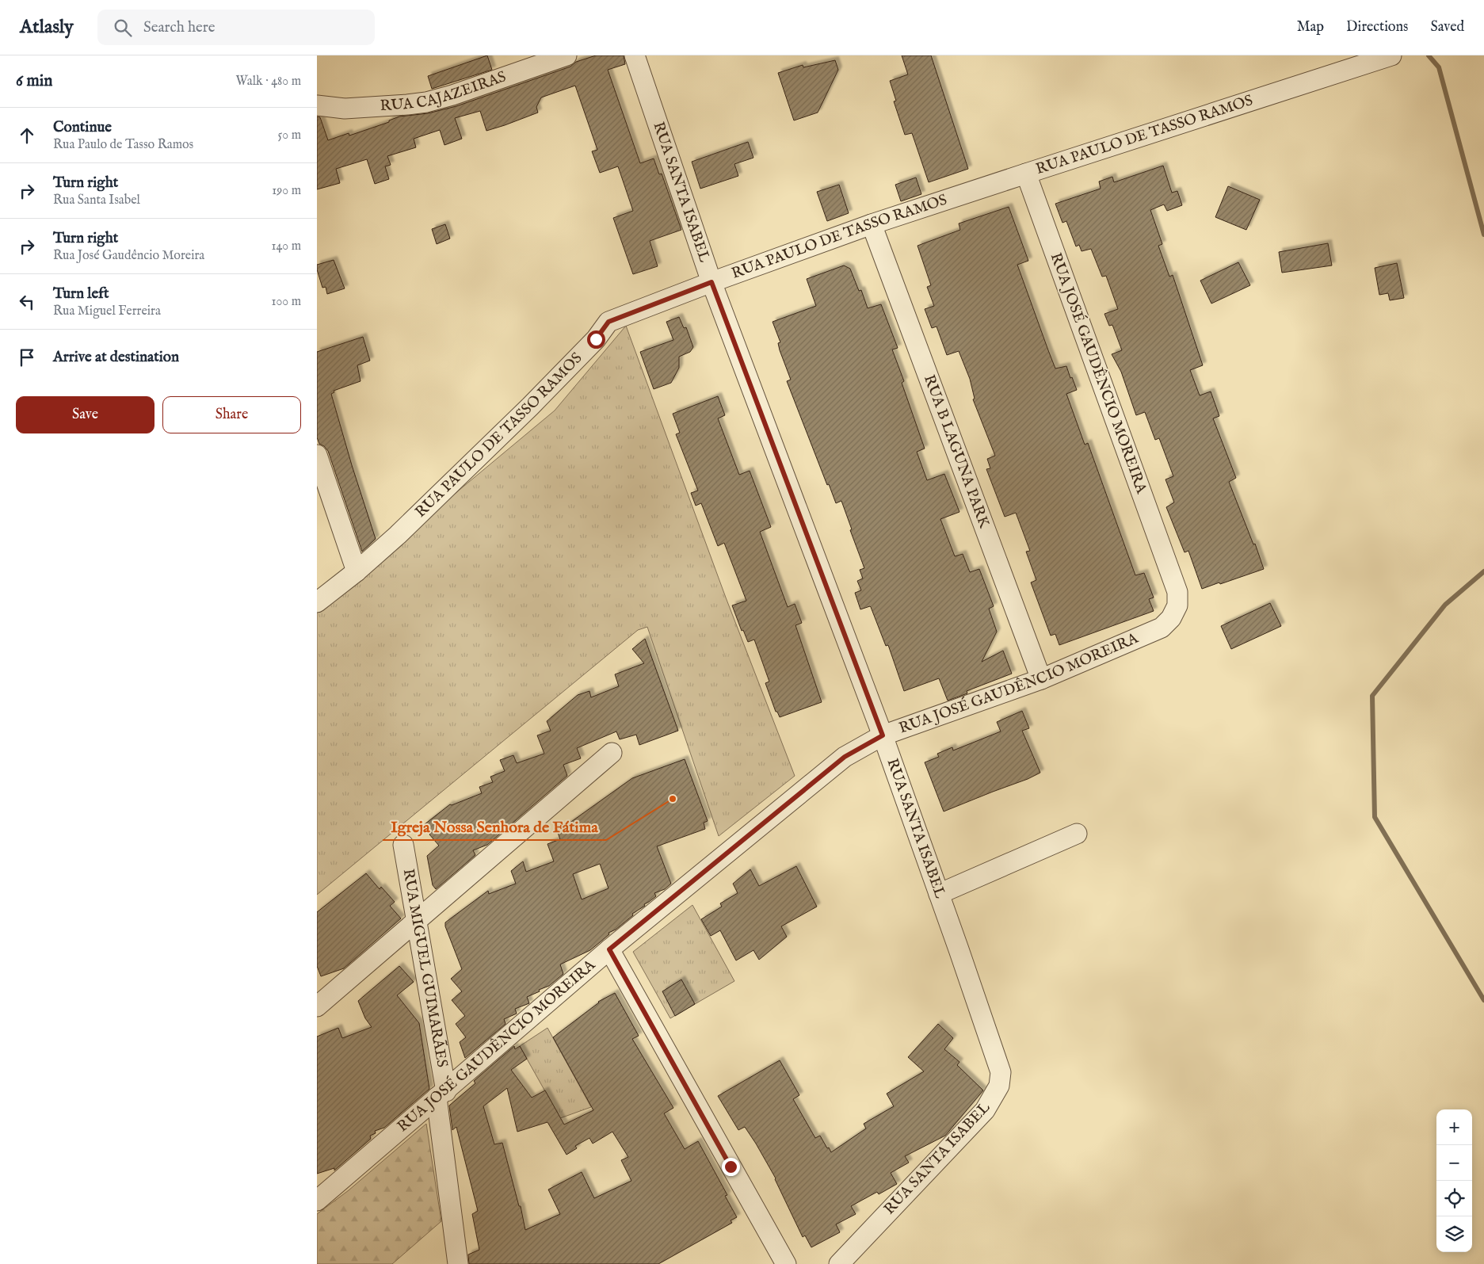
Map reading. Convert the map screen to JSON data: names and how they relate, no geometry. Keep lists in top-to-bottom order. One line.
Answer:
{"streets":{"street":["RUA CAJAZEIRAS","RUA PAULO DE TASSO RAMOS","RUA SANTA ISABEL","RUA JOSÉ GAUDÊNCIO MOREIRA","RUA B LAGUNA PARK","RUA MIGUEL GUIMARÃES"]},"crossings":[["RUA PAULO DE TASSO RAMOS","RUA SANTA ISABEL"],["RUA PAULO DE TASSO RAMOS","RUA JOSÉ GAUDÊNCIO MOREIRA"],["RUA PAULO DE TASSO RAMOS","RUA B LAGUNA PARK"],["RUA SANTA ISABEL","RUA JOSÉ GAUDÊNCIO MOREIRA"],["RUA JOSÉ GAUDÊNCIO MOREIRA","RUA B LAGUNA PARK"],["RUA JOSÉ GAUDÊNCIO MOREIRA","RUA MIGUEL GUIMARÃES"]],"places":["Igreja Nossa Senhora de Fátima"],"page":{"header":"Atlasly","search":"Search here","nav":["Map","Directions","Saved"],"heading":["6 min","Walk · 480 m"],"list":[["Continue","Rua Paulo de Tasso Ramos","50 m"],["Turn right","Rua Santa Isabel","190 m"],["Turn right","Rua José Gaudêncio Moreira","140 m"],["Turn left","Rua Miguel Ferreira","100 m"],"Arrive at destination"],"buttons":["Save","Share"],"map_buttons":["+","−"]}}
